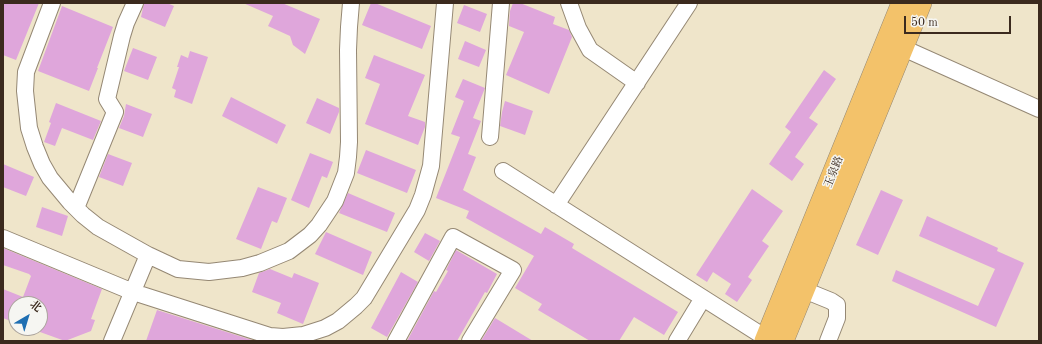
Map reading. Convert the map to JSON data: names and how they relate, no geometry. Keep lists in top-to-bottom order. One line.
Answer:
{"streets":{"main road":["玉泉路"]},"scale_bar":"50 m","north":"top right"}
